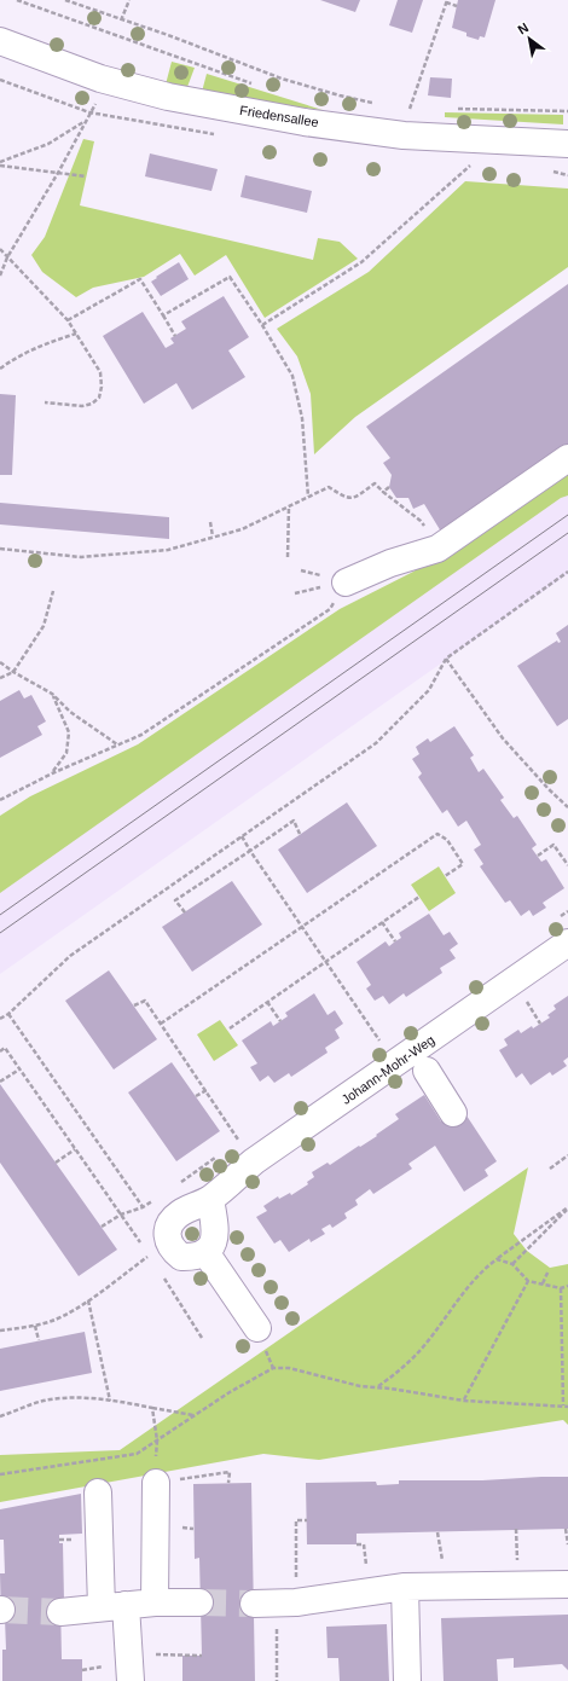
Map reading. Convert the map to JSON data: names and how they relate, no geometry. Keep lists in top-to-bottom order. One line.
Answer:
{"streets":{"street":["Friedensallee","Johann-Mohr-Weg"]},"north":"top left"}
